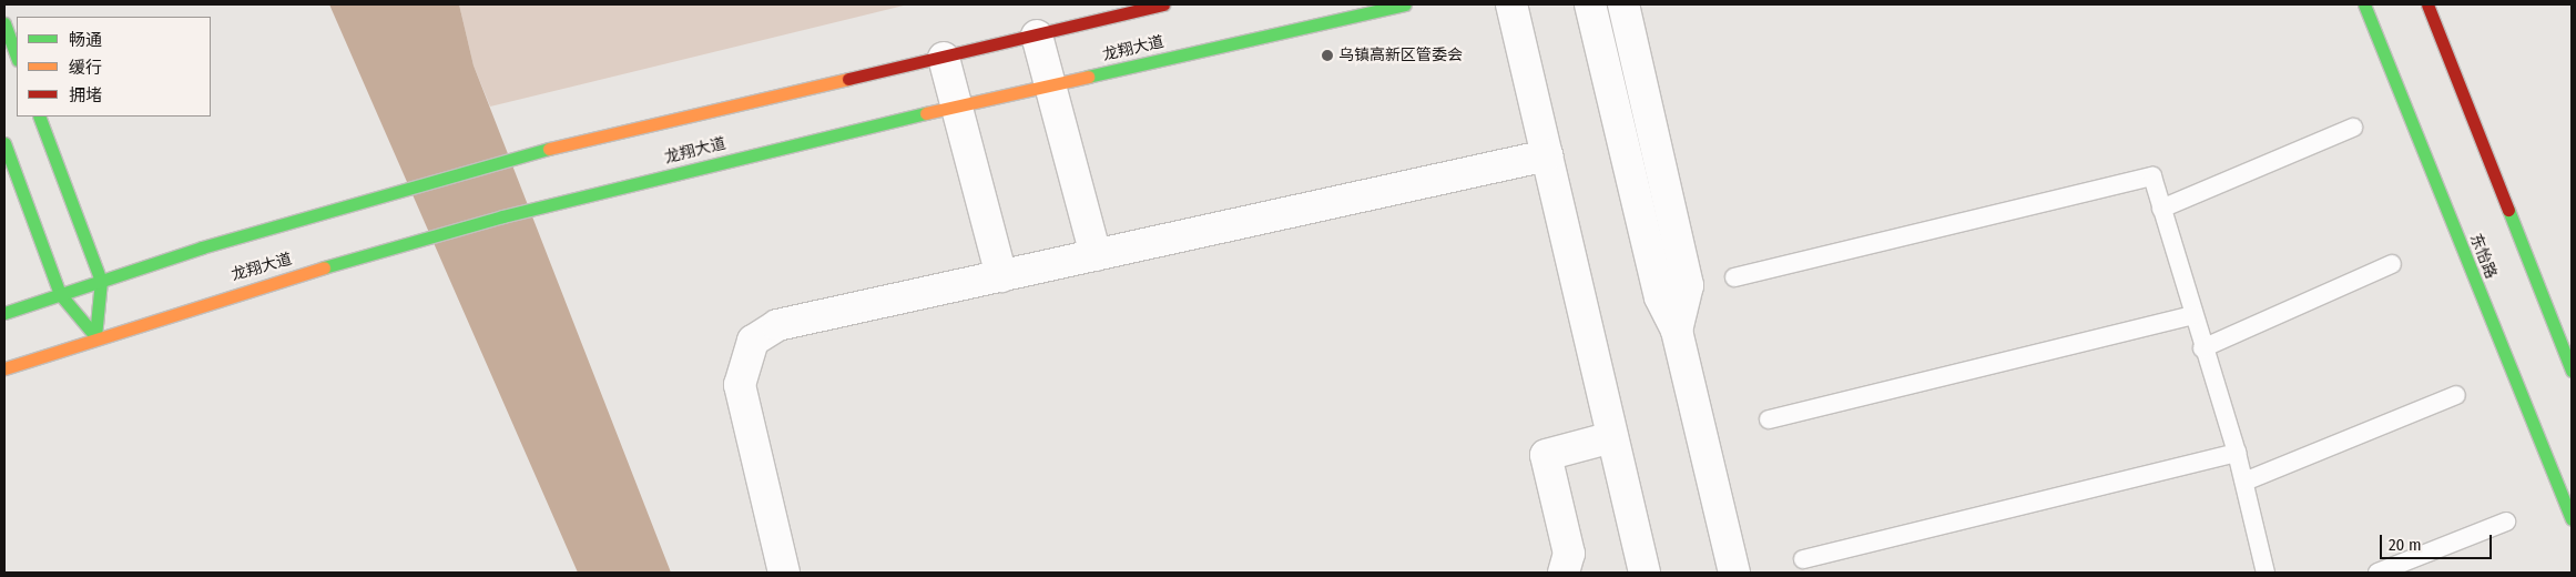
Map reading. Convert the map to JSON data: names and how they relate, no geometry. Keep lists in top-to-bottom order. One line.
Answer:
{"streets":{"main road":["龙翔大道","东怡路"]},"places":["乌镇高新区管委会"],"legend":["畅通","缓行","拥堵"],"scale_bar":"20 m"}
